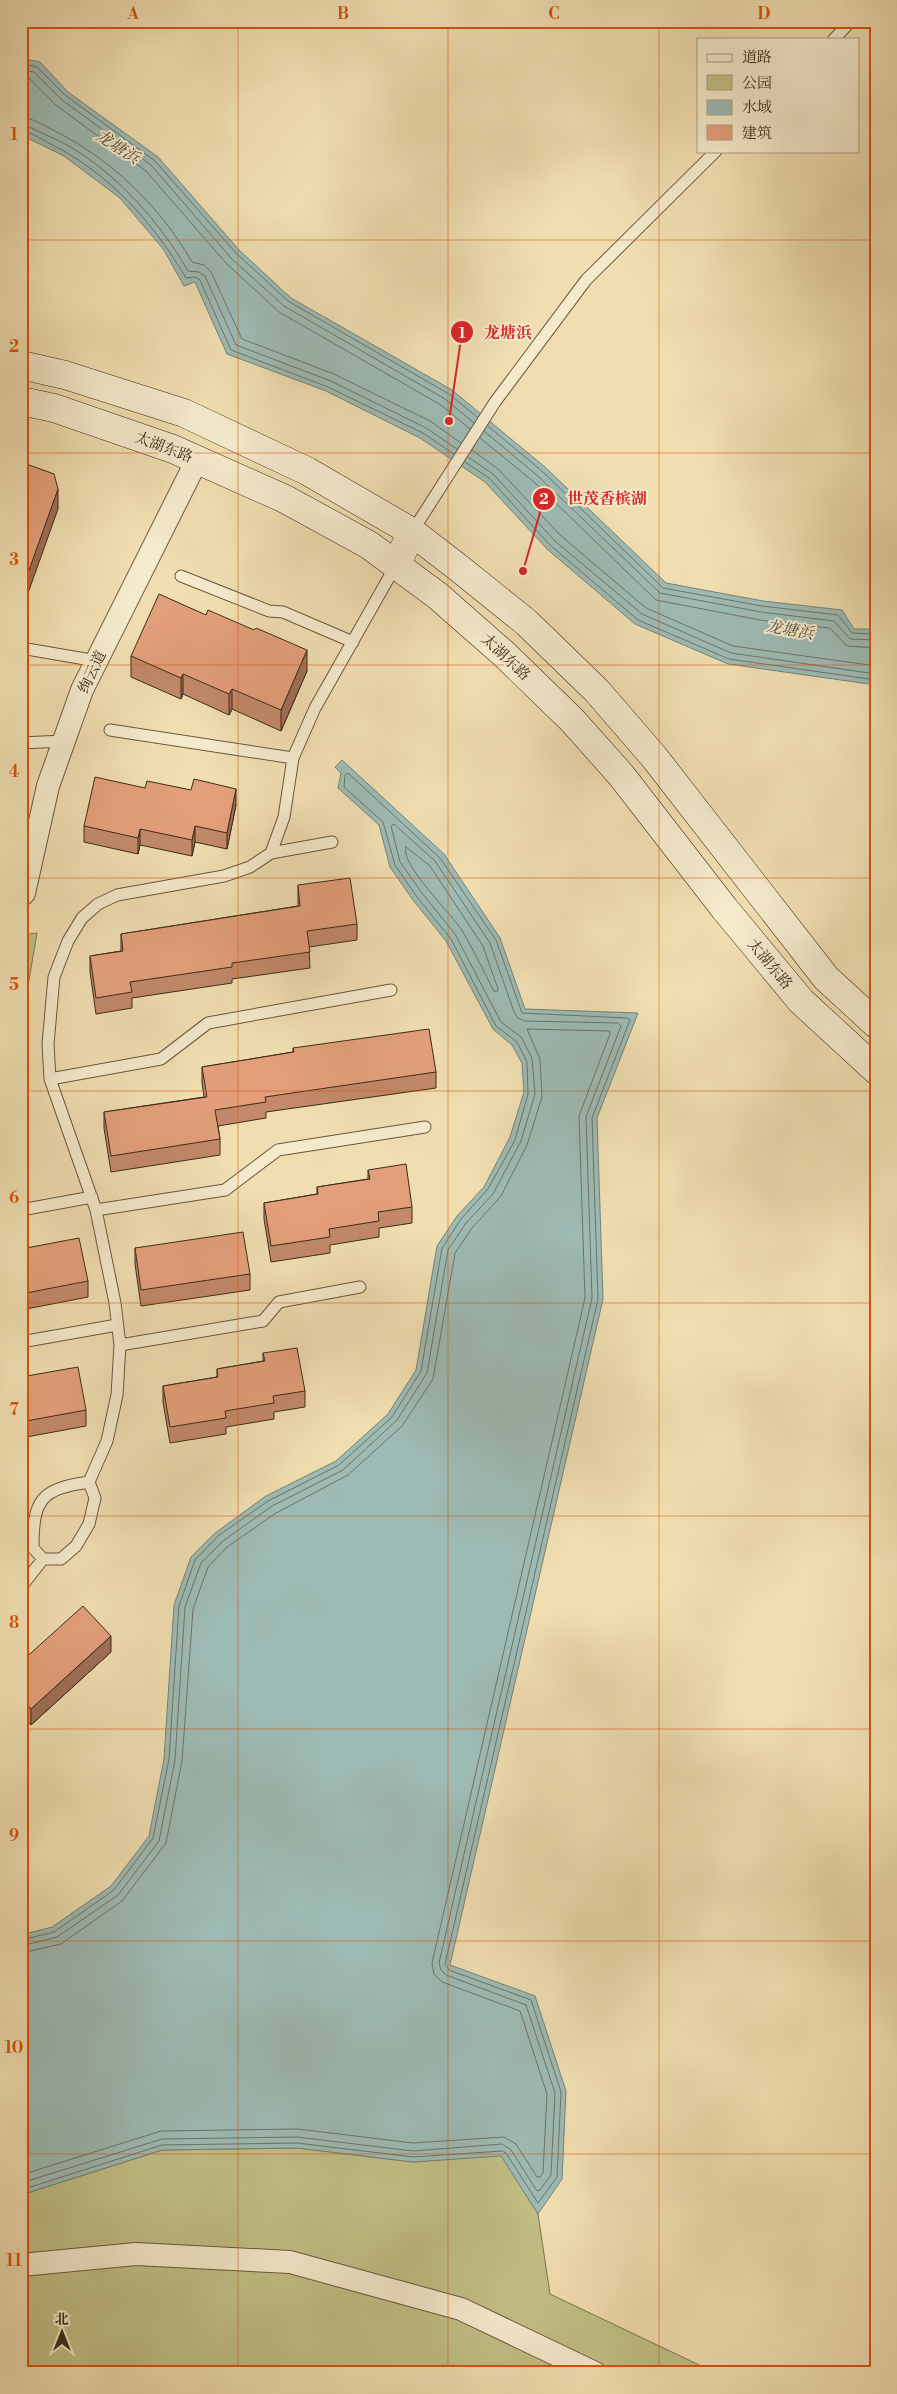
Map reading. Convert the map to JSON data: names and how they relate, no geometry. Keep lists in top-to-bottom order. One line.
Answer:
{"streets":{"main road":["太湖东路"],"street":["绚云道"]},"crossings":[["太湖东路","绚云道"]],"water":["龙塘浜"],"places":["龙塘浜","世茂香槟湖"],"legend":["道路","公园","水域","建筑"],"north":"top","grid":{"columns":["A","B","C","D"],"rows":["1","2","3","4","5","6","7","8","9","10","11"]}}
